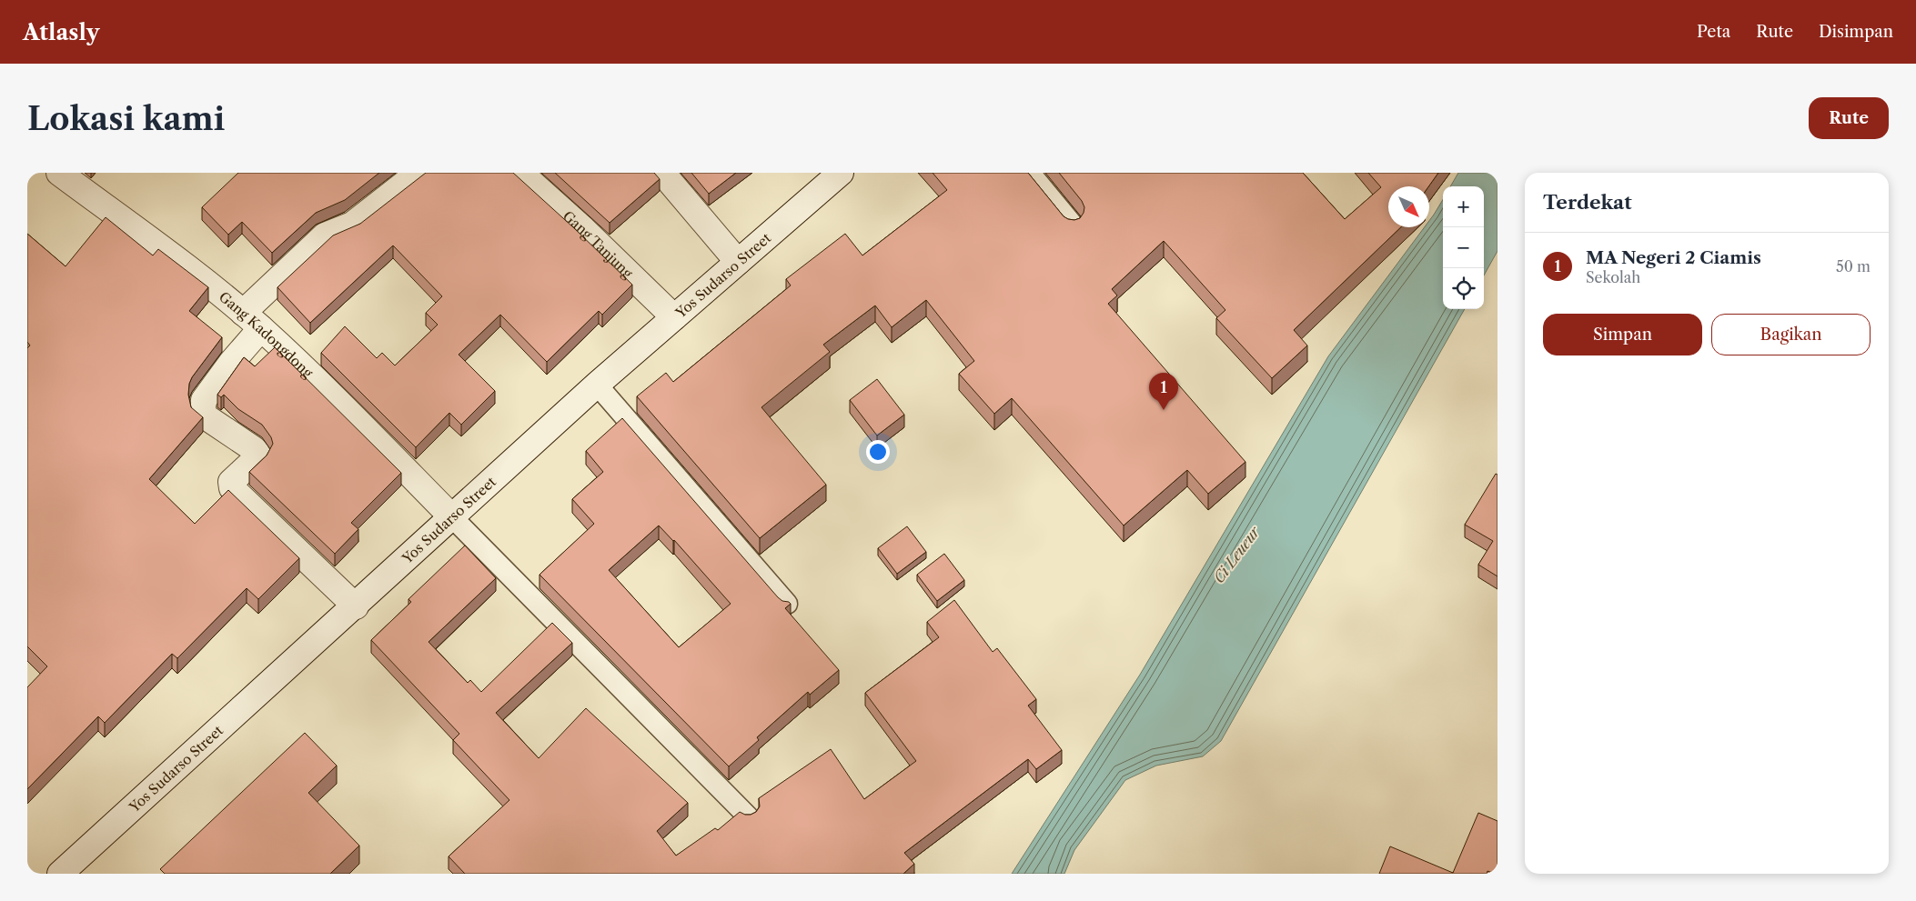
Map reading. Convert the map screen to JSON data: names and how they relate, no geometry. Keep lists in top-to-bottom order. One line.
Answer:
{"streets":{"street":["Gang Tanjung","Yos Sudarso Street","Gang Kadongdong"]},"crossings":[["Gang Tanjung","Yos Sudarso Street"],["Yos Sudarso Street","Gang Kadongdong"]],"water":["Ci Leueur"],"north":"bottom right","page":{"header":"Atlasly","nav":["Peta","Rute","Disimpan"],"buttons":["Rute",["Simpan","Bagikan"]],"title":"Lokasi kami","heading":"Terdekat","map_buttons":["+","−"],"list":[{"mark":"1","name":"MA Negeri 2 Ciamis","note":"Sekolah","value":"50 m"}],"pins":"1"}}
